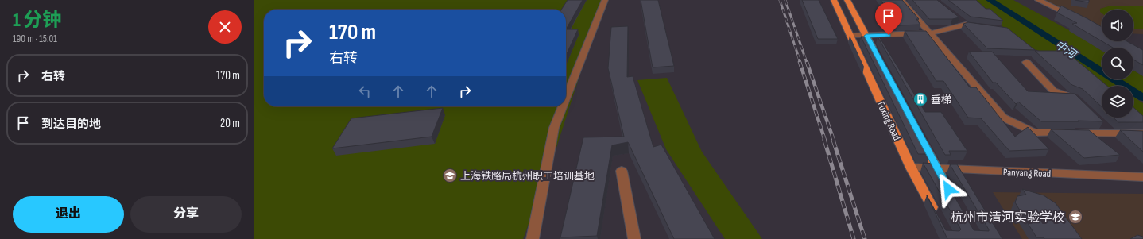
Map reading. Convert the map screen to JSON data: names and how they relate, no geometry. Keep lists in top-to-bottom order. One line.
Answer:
{"streets":{"main road":["Fuxing Road"],"street":["Panyang Road"]},"crossings":[["Fuxing Road","Panyang Road"]],"water":["中河"],"places":{"building":["垂梯"],"school or university":["上海铁路局杭州职工培训基地","杭州市清河实验学校"]},"page":{"heading":["1 分钟","190 m · 15:01"],"turn":["170 m","右转"],"list":[{"name":"右转","value":"170 m"},{"name":"到达目的地","value":"20 m"}],"buttons":["退出","分享"]}}
